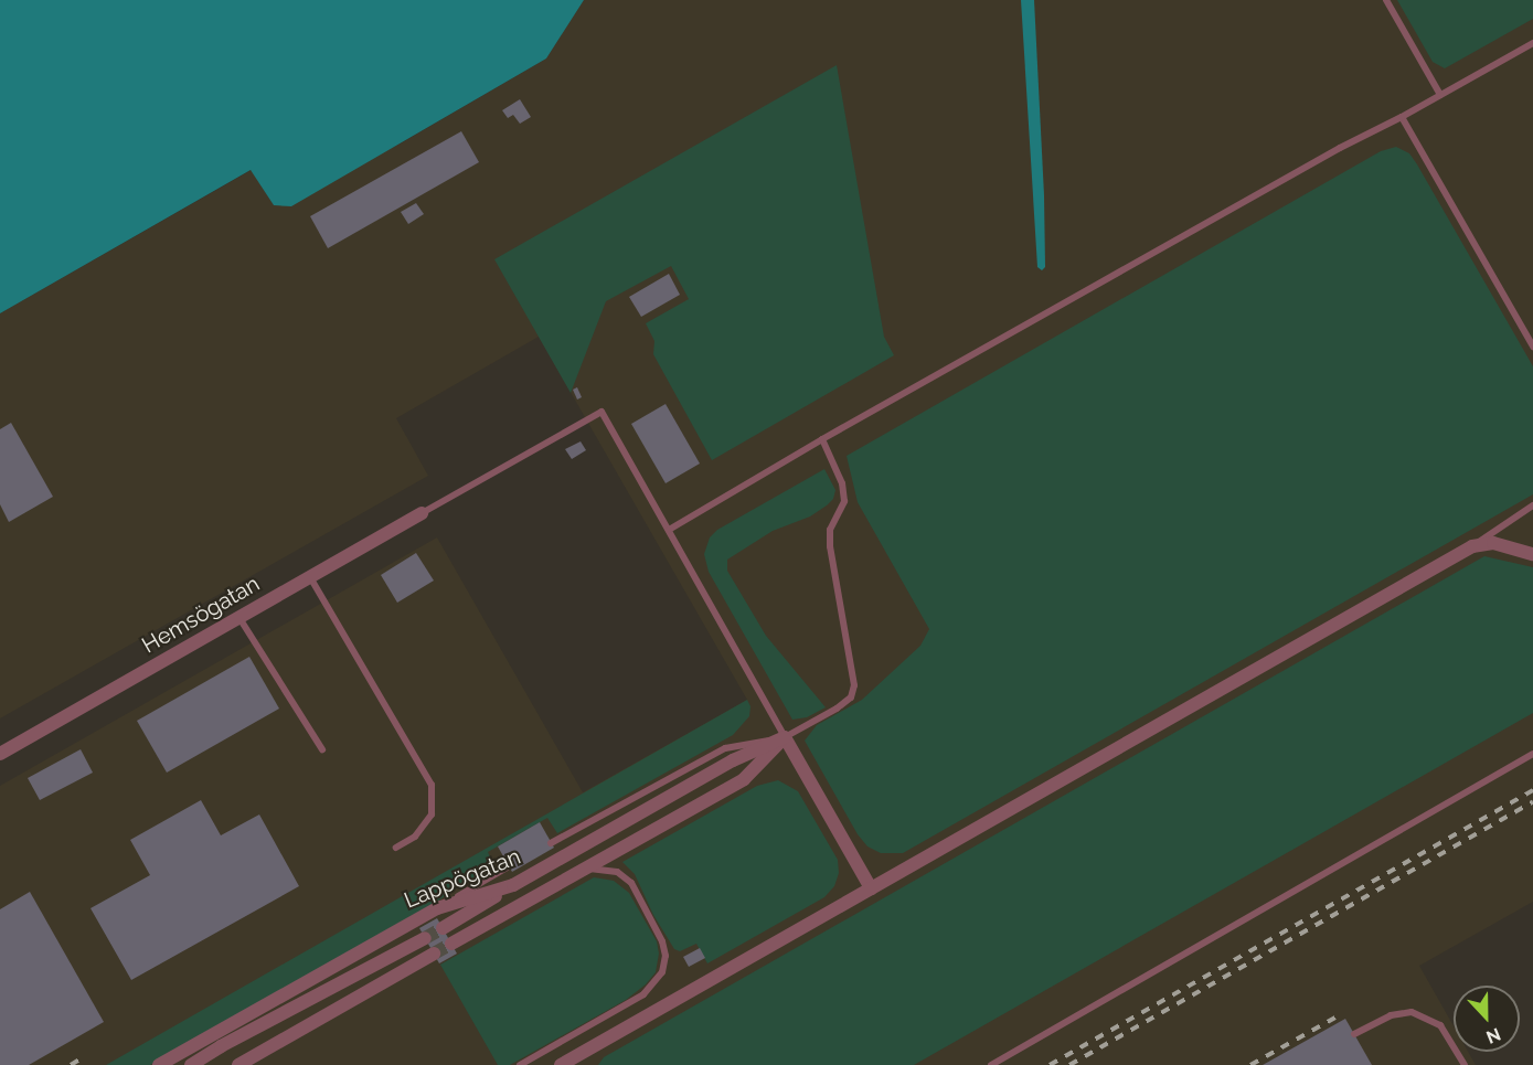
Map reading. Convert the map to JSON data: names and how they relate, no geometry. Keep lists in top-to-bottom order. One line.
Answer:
{"streets":{"street":["Hemsögatan","Lappögatan"]},"north":"bottom"}
